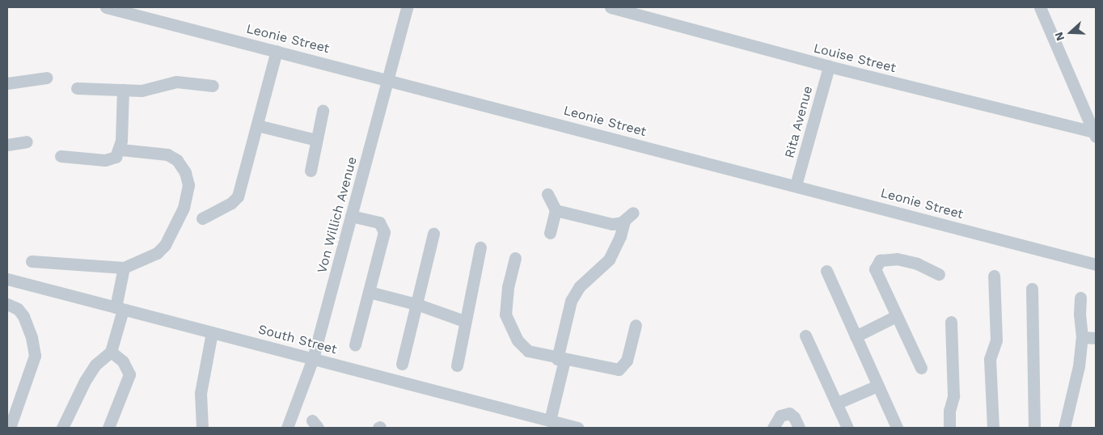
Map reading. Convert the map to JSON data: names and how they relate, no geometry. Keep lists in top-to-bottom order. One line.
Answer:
{"streets":{"street":["Leonie Street","Louise Street","Rita Avenue","Von Willich Avenue","South Street"]},"crossings":[["Leonie Street","Rita Avenue"],["Leonie Street","Von Willich Avenue"],["Louise Street","Rita Avenue"],["Von Willich Avenue","South Street"]],"north":"left"}
